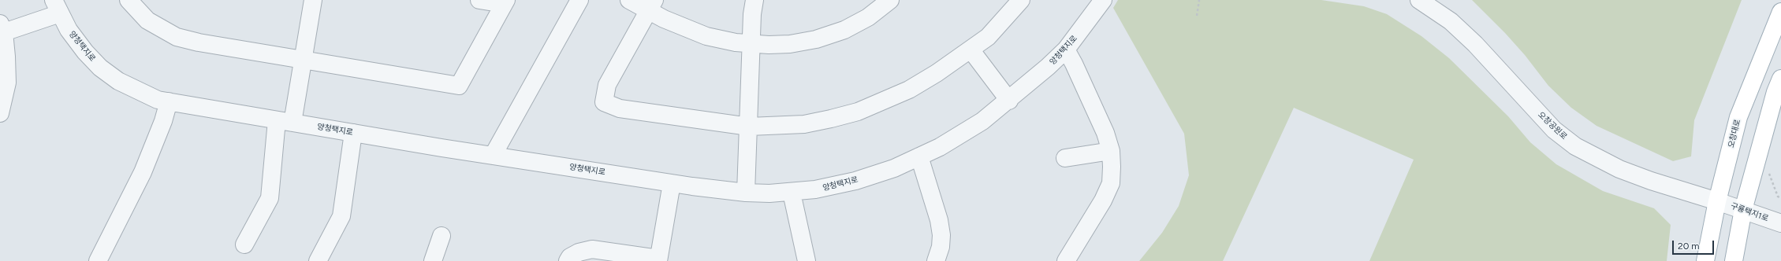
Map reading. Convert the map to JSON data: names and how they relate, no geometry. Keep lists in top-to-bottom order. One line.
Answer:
{"streets":{"main road":["오창대로"],"street":["양청택지로","오창공원로","구룡택지1로"]},"crossings":[["오창공원로","오창대로"],["오창공원로","구룡택지1로"],["오창대로","구룡택지1로"]],"scale_bar":"20 m"}
